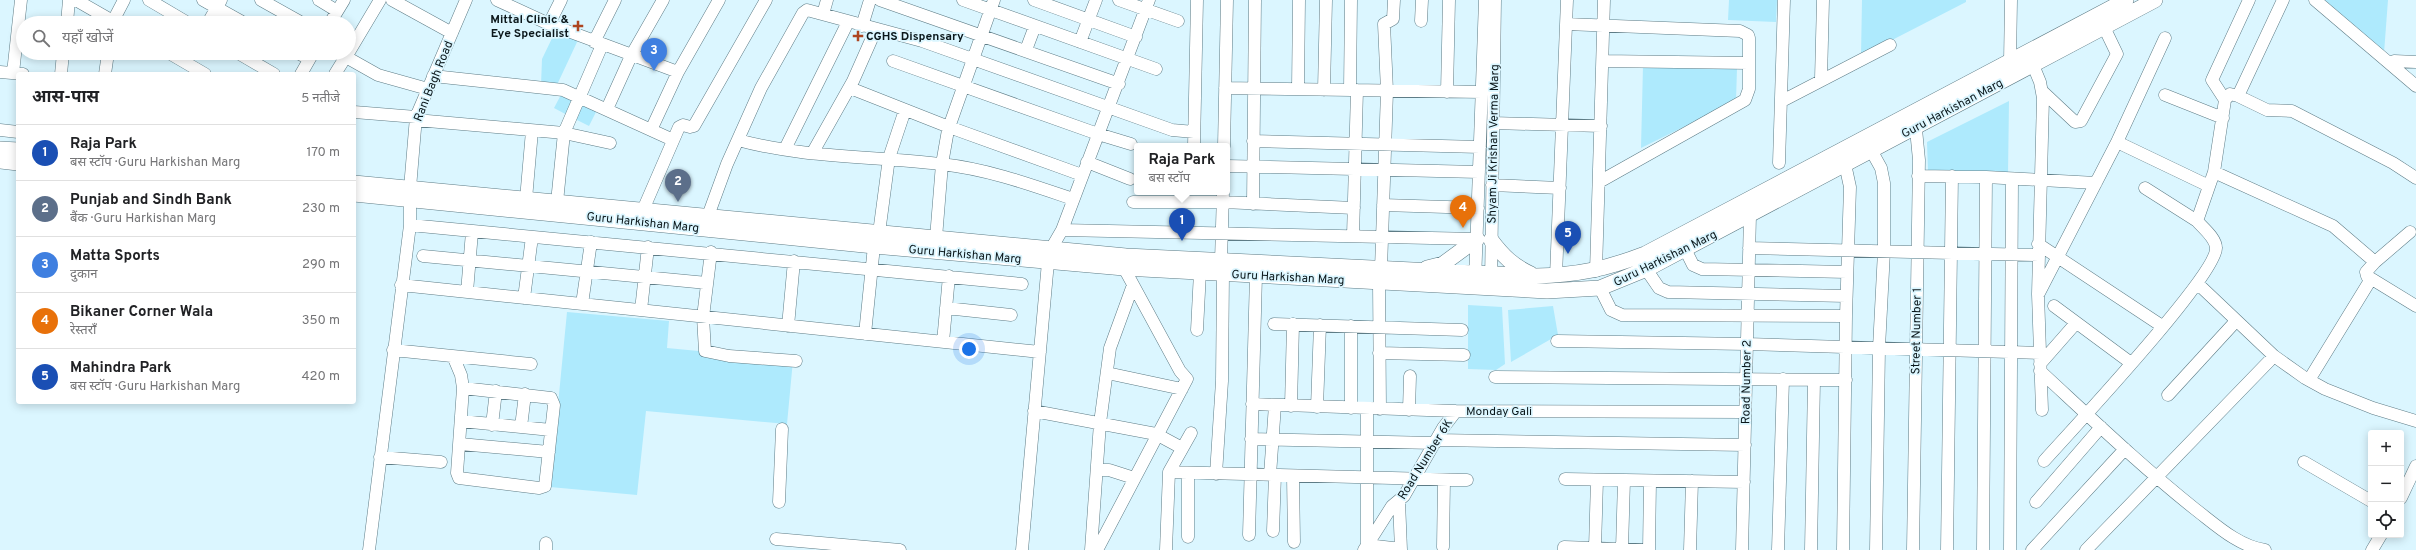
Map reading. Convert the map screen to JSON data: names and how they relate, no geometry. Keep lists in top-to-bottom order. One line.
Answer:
{"streets":{"main road":["Guru Harkishan Marg"],"street":["Rani Bagh Road","Shyam Ji Krishan Verma Marg","Street Number 1","Road Number 2","Monday Gali","Road Number 6K"]},"crossings":[["Rani Bagh Road","Guru Harkishan Marg"],["Guru Harkishan Marg","Shyam Ji Krishan Verma Marg"],["Guru Harkishan Marg","Street Number 1"],["Guru Harkishan Marg","Road Number 2"],["Road Number 2","Monday Gali"],["Monday Gali","Road Number 6K"]],"places":{"health":["Mittal Clinic & Eye Specialist","CGHS Dispensary"]},"page":{"search":"यहाँ खोजें","pins":["3","2","4","1","5"],"heading":["आस-पास","5 नतीजे"],"list":[{"mark":"1","name":"Raja Park","note":"बस स्टॉप · Guru Harkishan Marg","value":"170 m"},{"mark":"2","name":"Punjab and Sindh Bank","note":"बैंक · Guru Harkishan Marg","value":"230 m"},{"mark":"3","name":"Matta Sports","note":"दुकान","value":"290 m"},{"mark":"4","name":"Bikaner Corner Wala","note":"रेस्तराँ","value":"350 m"},{"mark":"5","name":"Mahindra Park","note":"बस स्टॉप · Guru Harkishan Marg","value":"420 m"}],"popup":["Raja Park","बस स्टॉप"],"map_buttons":["+","−"]}}
